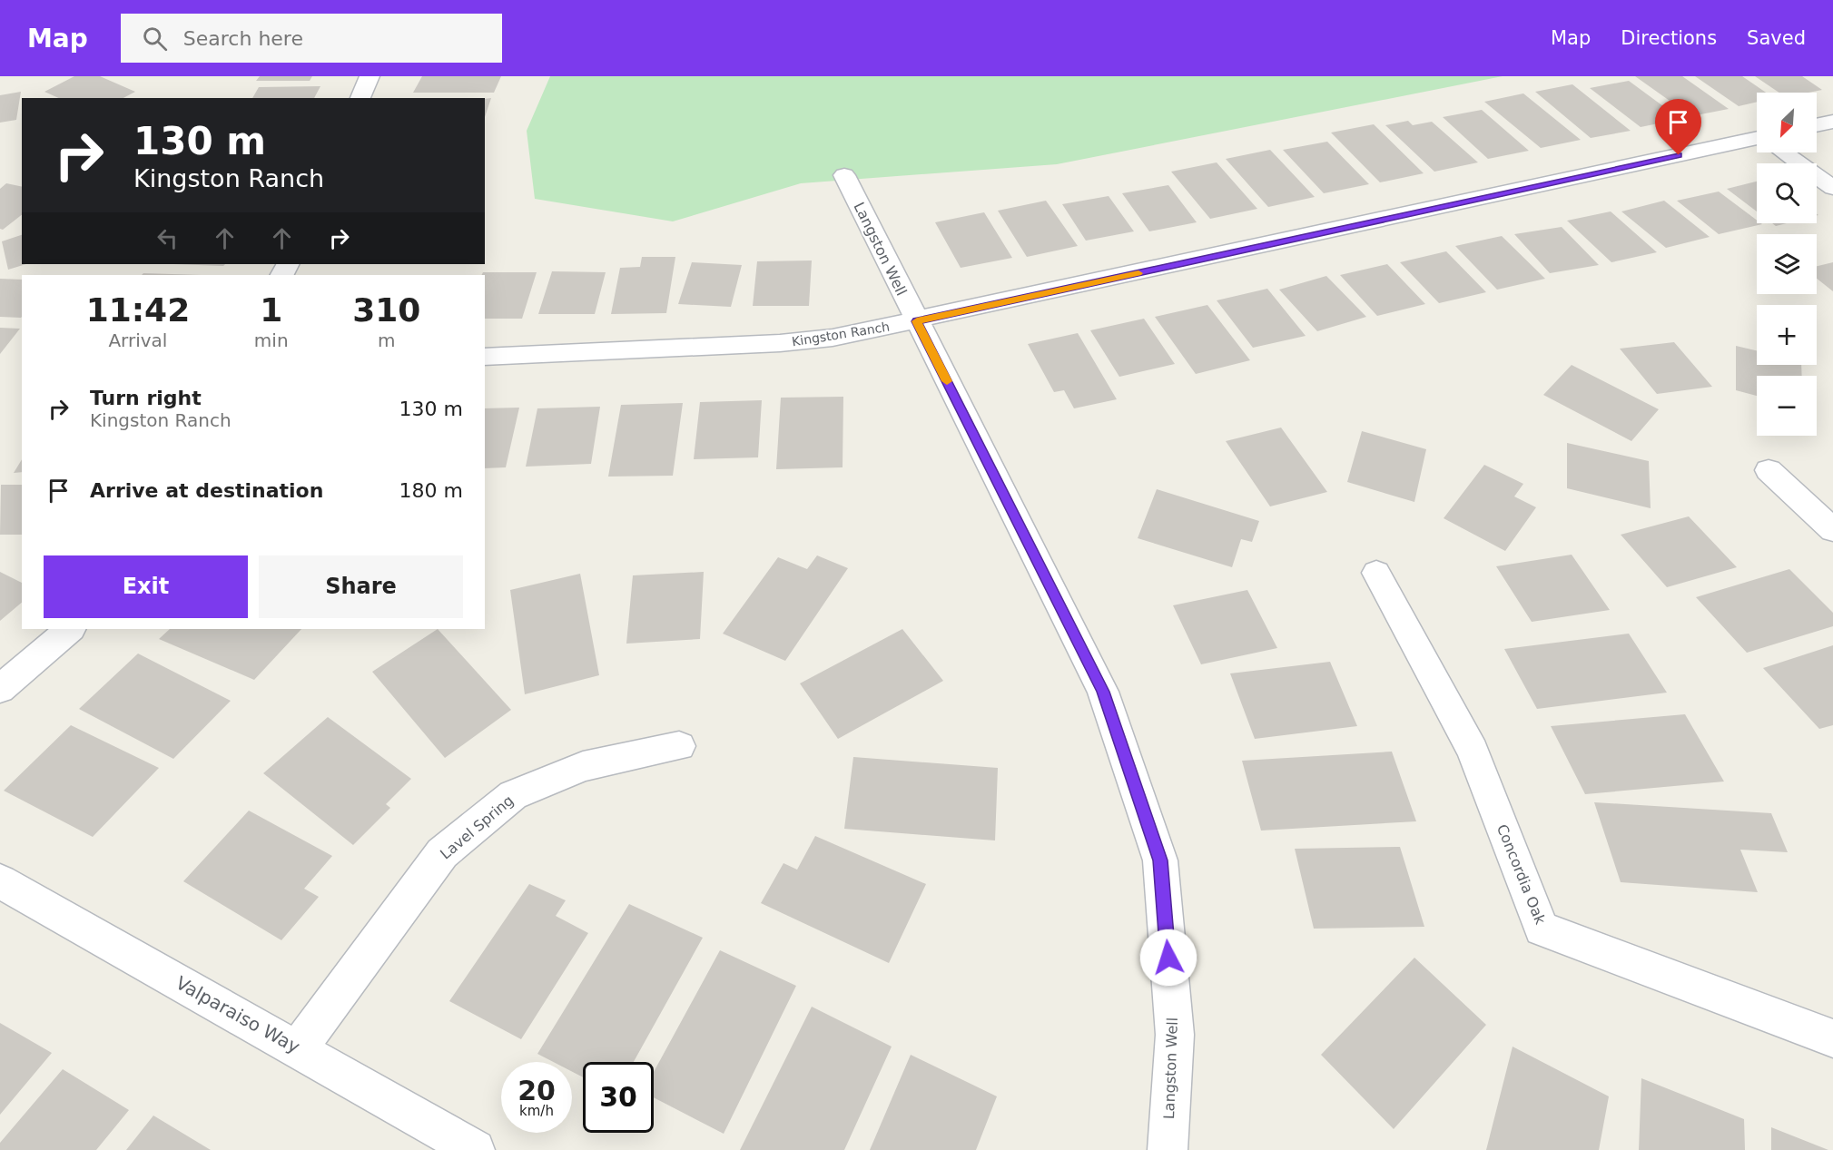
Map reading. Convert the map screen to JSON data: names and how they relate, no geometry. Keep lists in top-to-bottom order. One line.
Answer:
{"streets":{"street":["Langston Well","Kingston Ranch","Lavel Spring","Concordia Oak","Valparaiso Way"]},"crossings":[["Langston Well","Kingston Ranch"],["Lavel Spring","Valparaiso Way"]],"north":"bottom left","page":{"header":"Map","search":"Search here","nav":["Map","Directions","Saved"],"map_buttons":["+","−"],"turn":["130 m","Kingston Ranch"],"eta":["11:42","Arrival","1","min","310","m"],"list":[{"name":"Turn right","note":"Kingston Ranch","value":"130 m"},{"name":"Arrive at destination","value":"180 m"}],"buttons":["Exit","Share"],"speed":"20 km/h","limit":"30"}}
